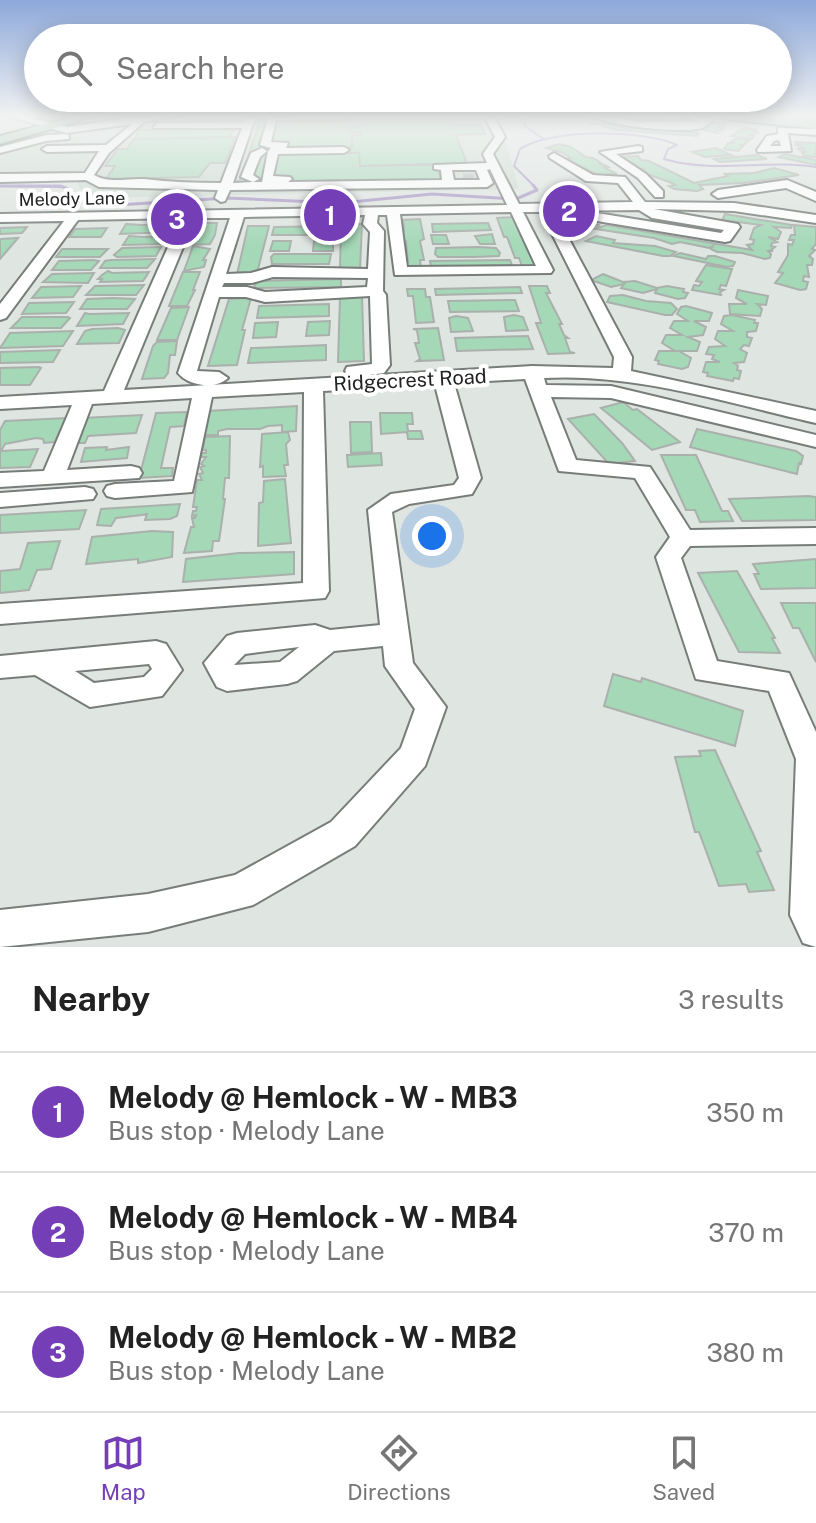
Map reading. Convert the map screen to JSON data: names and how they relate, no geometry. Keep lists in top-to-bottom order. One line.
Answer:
{"streets":{"street":["Melody Lane","Ridgecrest Road"]},"page":{"search":"Search here","pins":["2","1","3"],"heading":["Nearby","3 results"],"list":[{"mark":"1","name":"Melody @ Hemlock - W - MB3","note":"Bus stop · Melody Lane","value":"350 m"},{"mark":"2","name":"Melody @ Hemlock - W - MB4","note":"Bus stop · Melody Lane","value":"370 m"},{"mark":"3","name":"Melody @ Hemlock - W - MB2","note":"Bus stop · Melody Lane","value":"380 m"}],"nav":["Map","Directions","Saved"]}}
